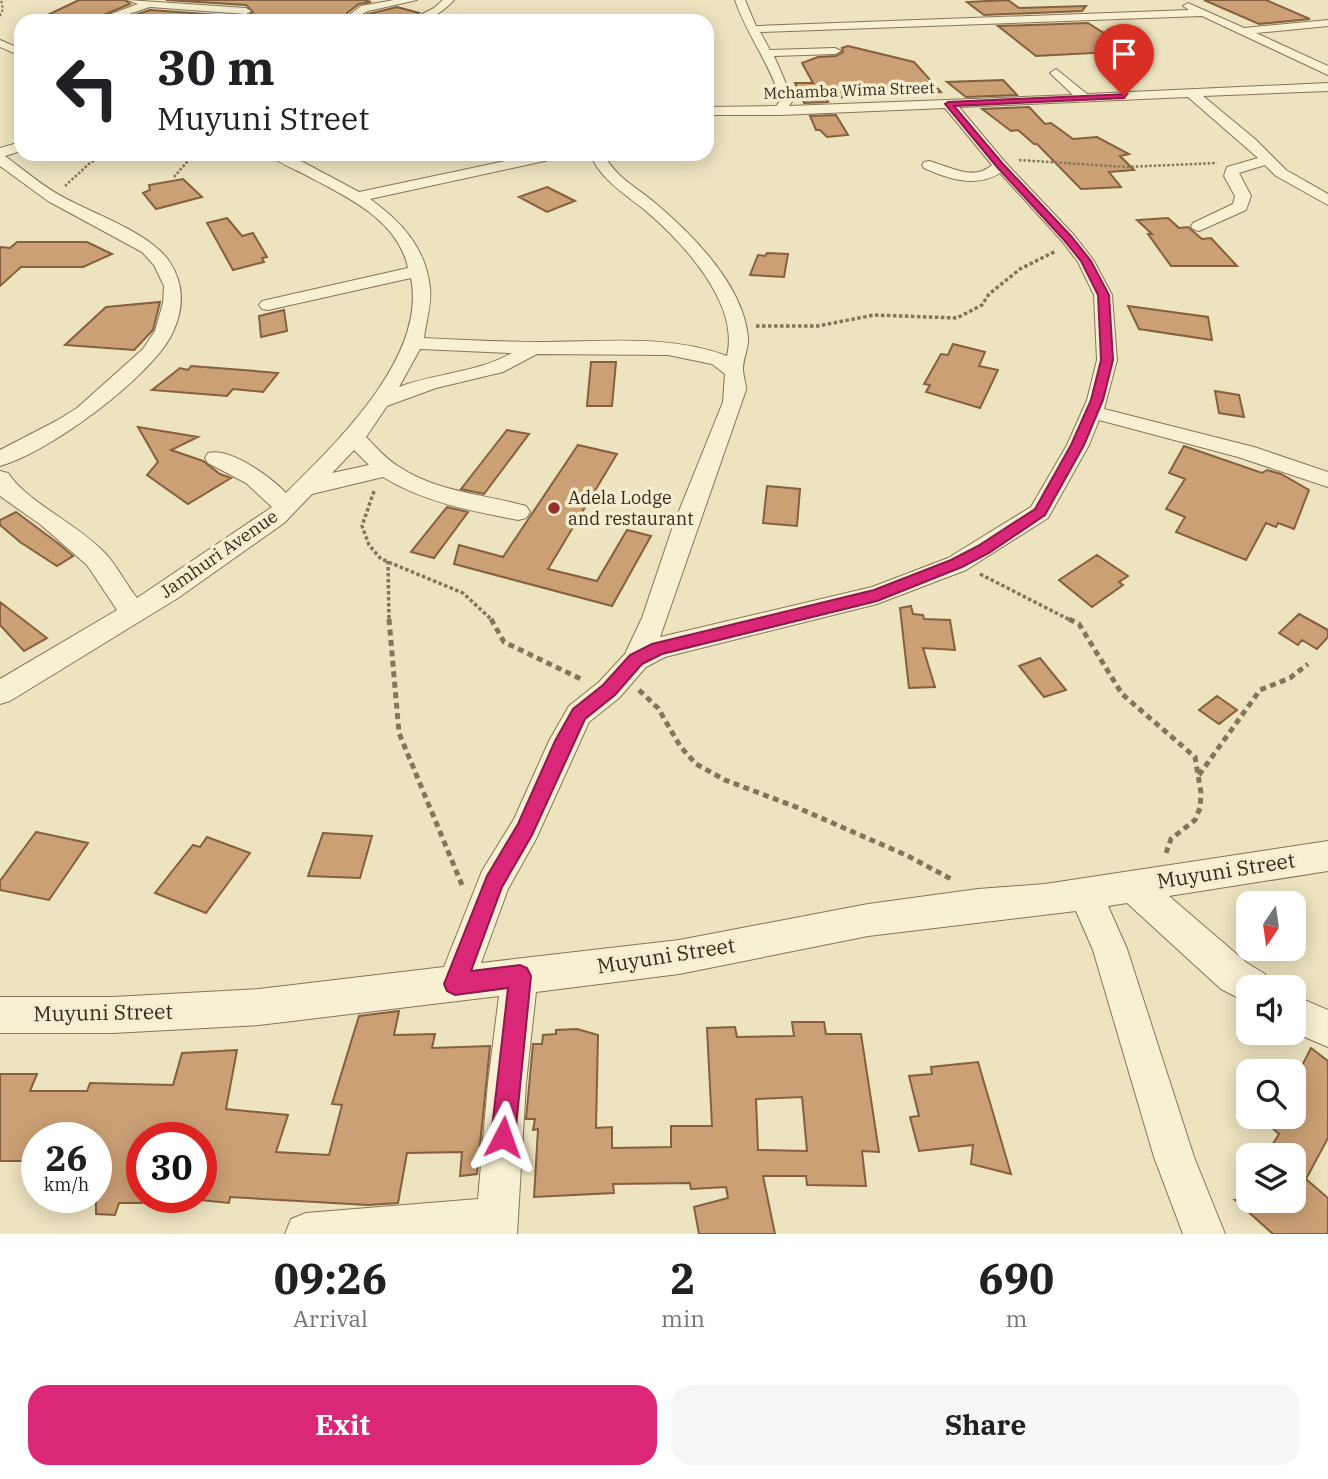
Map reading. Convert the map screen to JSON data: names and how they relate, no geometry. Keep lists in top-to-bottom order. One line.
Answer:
{"streets":{"street":["Mchamba Wima Street","Jamhuri Avenue","Muyuni Street"]},"places":["Adela Lodge and restaurant"],"north":"bottom","page":{"turn":["30 m","Muyuni Street"],"speed":"26 km/h","limit":"30","eta":["09:26","Arrival","2","min","690","m"],"buttons":["Exit","Share"]}}
